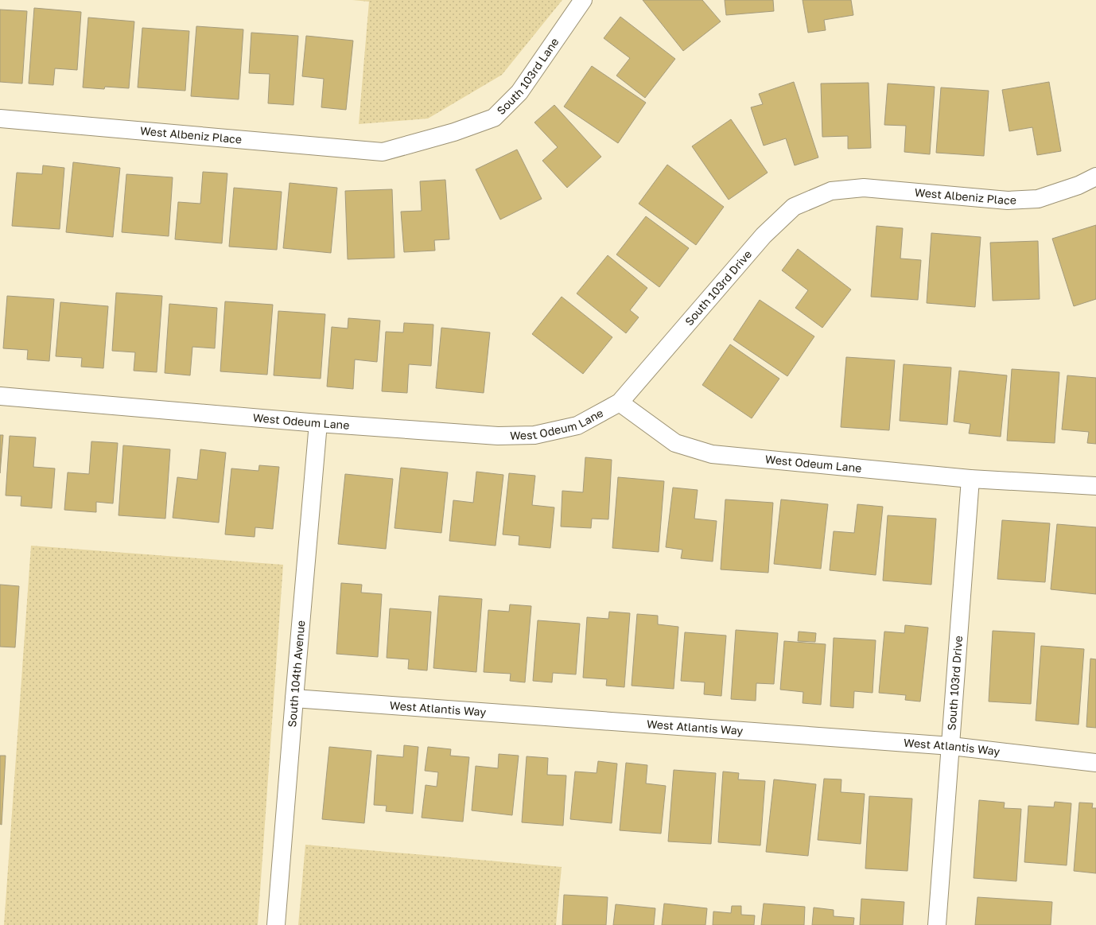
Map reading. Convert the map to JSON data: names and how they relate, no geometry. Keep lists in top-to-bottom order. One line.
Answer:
{"streets":{"street":["South 103rd Lane","West Albeniz Place","South 103rd Drive","West Odeum Lane","South 104th Avenue","West Atlantis Way"]},"crossings":[["South 103rd Lane","West Albeniz Place"],["West Albeniz Place","South 103rd Drive"],["South 103rd Drive","West Odeum Lane"],["South 103rd Drive","West Atlantis Way"],["West Odeum Lane","South 104th Avenue"],["South 104th Avenue","West Atlantis Way"]]}
